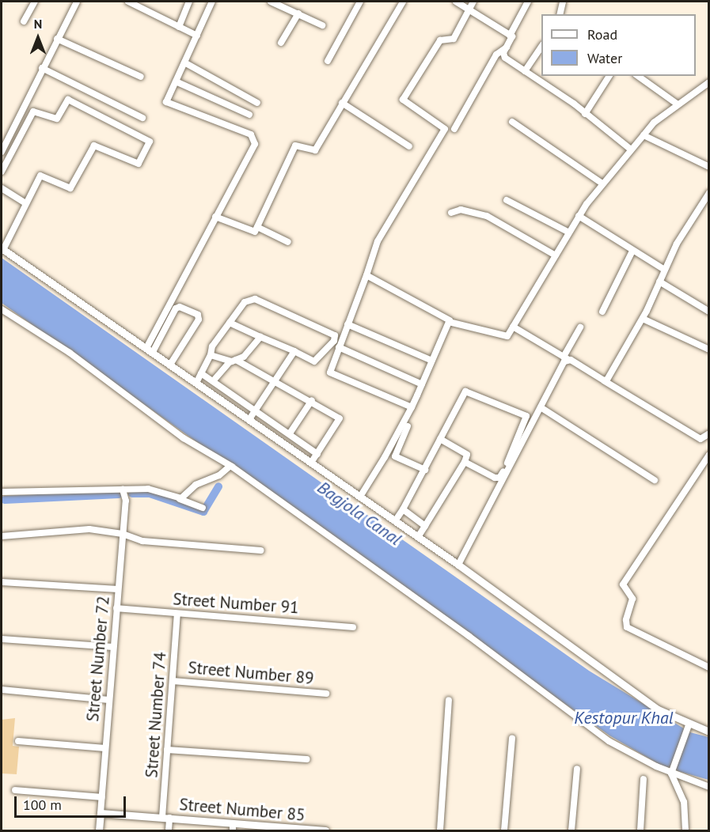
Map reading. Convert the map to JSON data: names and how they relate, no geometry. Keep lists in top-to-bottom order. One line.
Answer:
{"streets":{"street":["Street Number 91","Street Number 72","Street Number 89","Street Number 74","Street Number 85"]},"crossings":[["Street Number 91","Street Number 72"],["Street Number 91","Street Number 74"],["Street Number 72","Street Number 85"],["Street Number 89","Street Number 74"],["Street Number 74","Street Number 85"]],"water":["Bagjola Canal","Kestopur Khal"],"legend":["Road","Water"],"scale_bar":"100 m","north":"top"}
